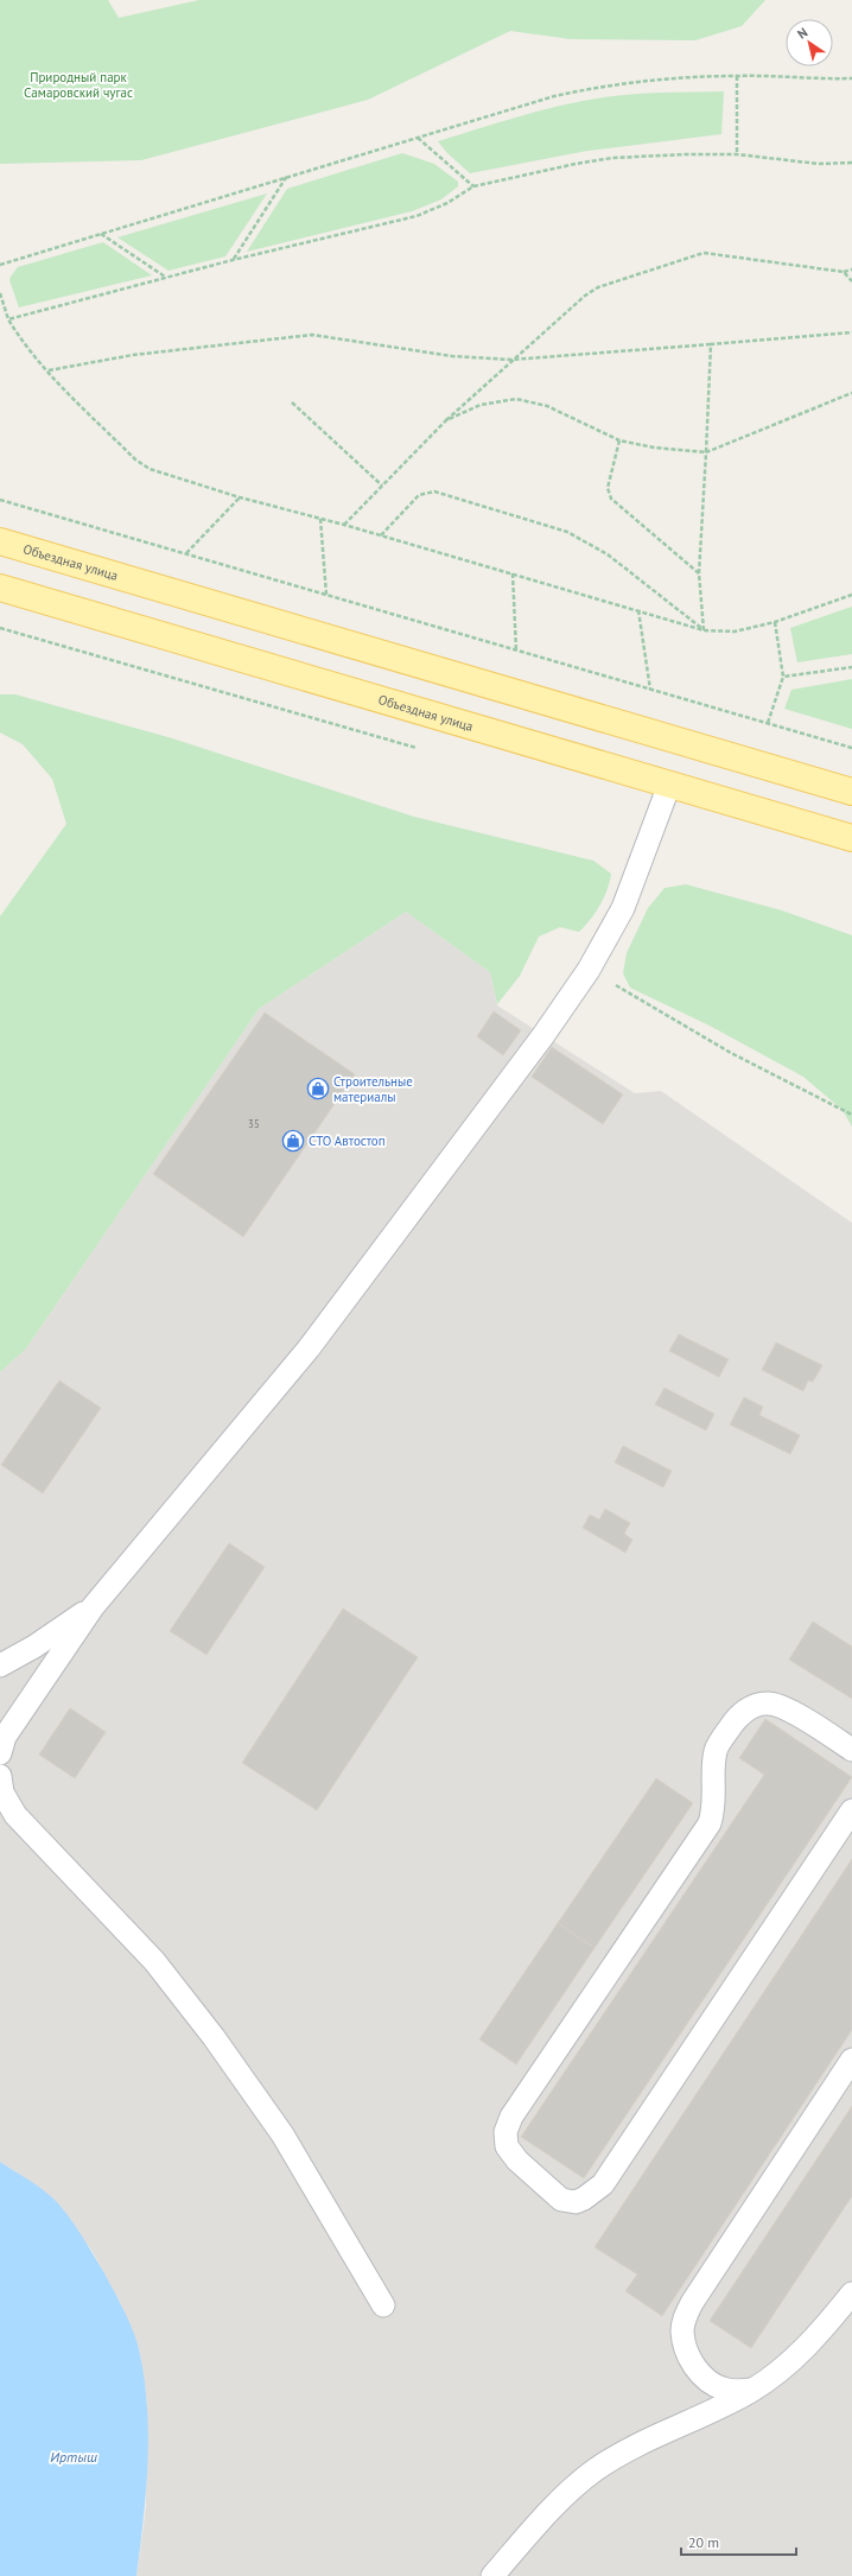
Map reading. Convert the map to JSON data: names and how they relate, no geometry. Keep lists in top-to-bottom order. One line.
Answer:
{"streets":{"main road":["Объездная улица"]},"water":["Иртыш"],"parks":["Природный парк Самаровский чугас"],"places":{"shop":["Строительные материалы","СТО Автостоп"]},"house_numbers":["35"],"scale_bar":"20 m","north":"top left"}
